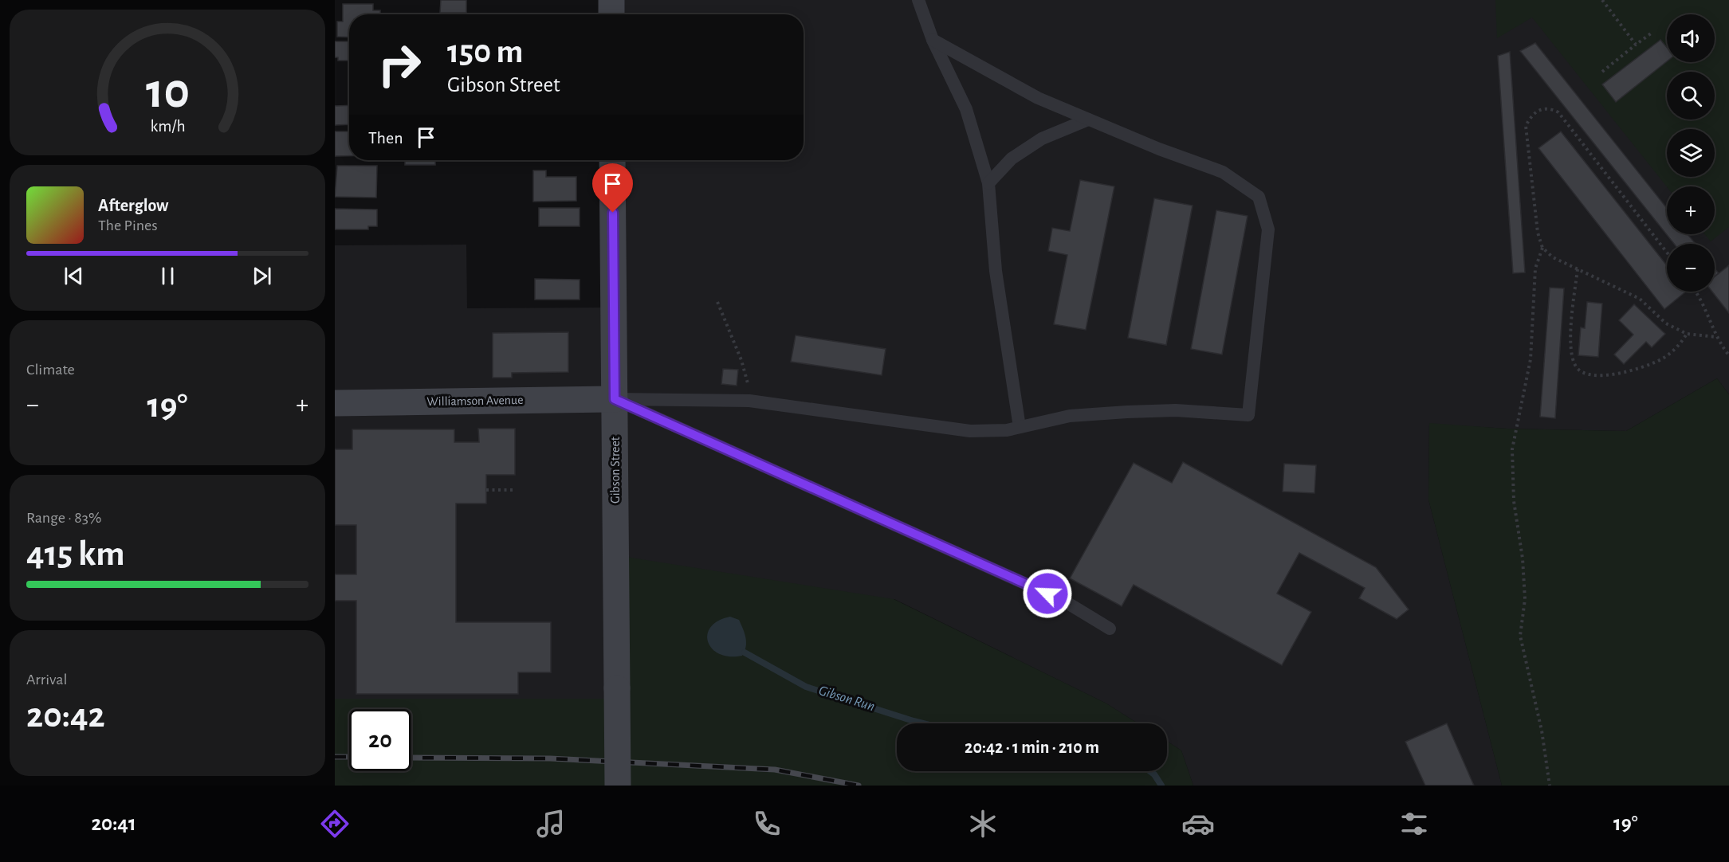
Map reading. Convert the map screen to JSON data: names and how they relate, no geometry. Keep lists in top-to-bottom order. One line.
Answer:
{"streets":{"street":["Williamson Avenue","Gibson Street"]},"crossings":[["Williamson Avenue","Gibson Street"]],"water":["Gibson Run"],"page":{"map_buttons":["+","−"],"turn":["150 m","Gibson Street"],"then":"Then","song":["Afterglow","The Pines"],"tile":["Climate",["Range · 83%","415 km"],["Arrival","20:42"]],"heat":["−","19°","+"],"limit":"20","trip":"20:42 · 1 min · 210 m","tabs":["20:41","19°"],"gauge":["10","km/h"]}}
